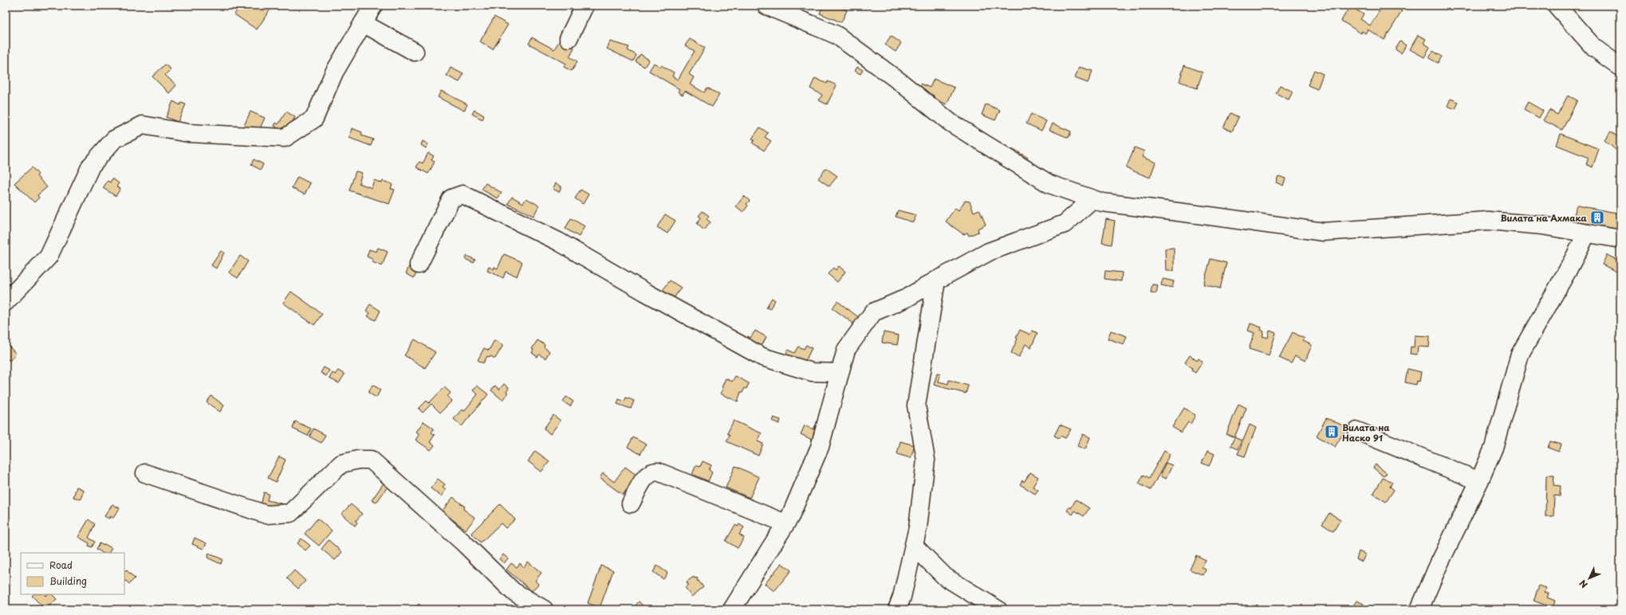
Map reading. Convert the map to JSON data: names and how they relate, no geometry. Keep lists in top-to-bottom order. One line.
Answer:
{"places":{"building":["Вилата на Ахмака","Вилата на Наско 91"]},"legend":["Road","Building"],"north":"bottom left"}
